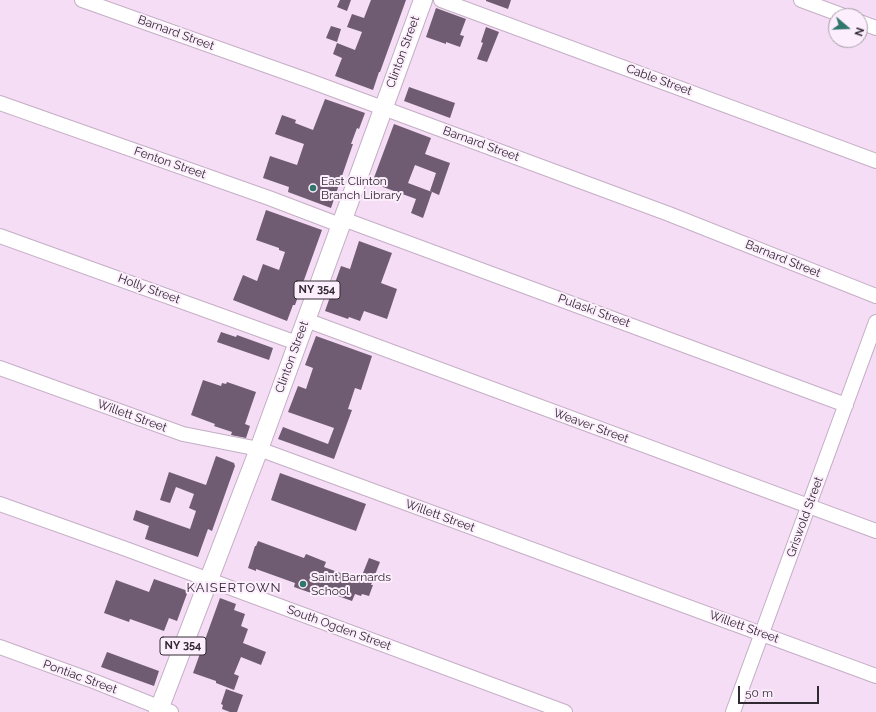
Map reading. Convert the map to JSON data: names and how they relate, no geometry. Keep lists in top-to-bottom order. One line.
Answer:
{"streets":{"main road":["Clinton Street","NY 354"],"street":["Barnard Street","Cable Street","Fenton Street","Holly Street","Pulaski Street","Willett Street","Weaver Street","Griswold Street","South Ogden Street","Pontiac Street"]},"crossings":[["Barnard Street","Clinton Street"],["Clinton Street","Fenton Street"],["Clinton Street","Holly Street"],["Clinton Street","Pulaski Street"],["Clinton Street","Willett Street"],["Clinton Street","Weaver Street"],["Clinton Street","South Ogden Street"],["Clinton Street","Pontiac Street"],["Fenton Street","Pulaski Street"],["Pulaski Street","Griswold Street"],["Willett Street","Griswold Street"],["Weaver Street","Griswold Street"]],"districts":["KAISERTOWN"],"places":["East Clinton Branch Library","Saint Barnards School"],"scale_bar":"50 m","north":"right"}
